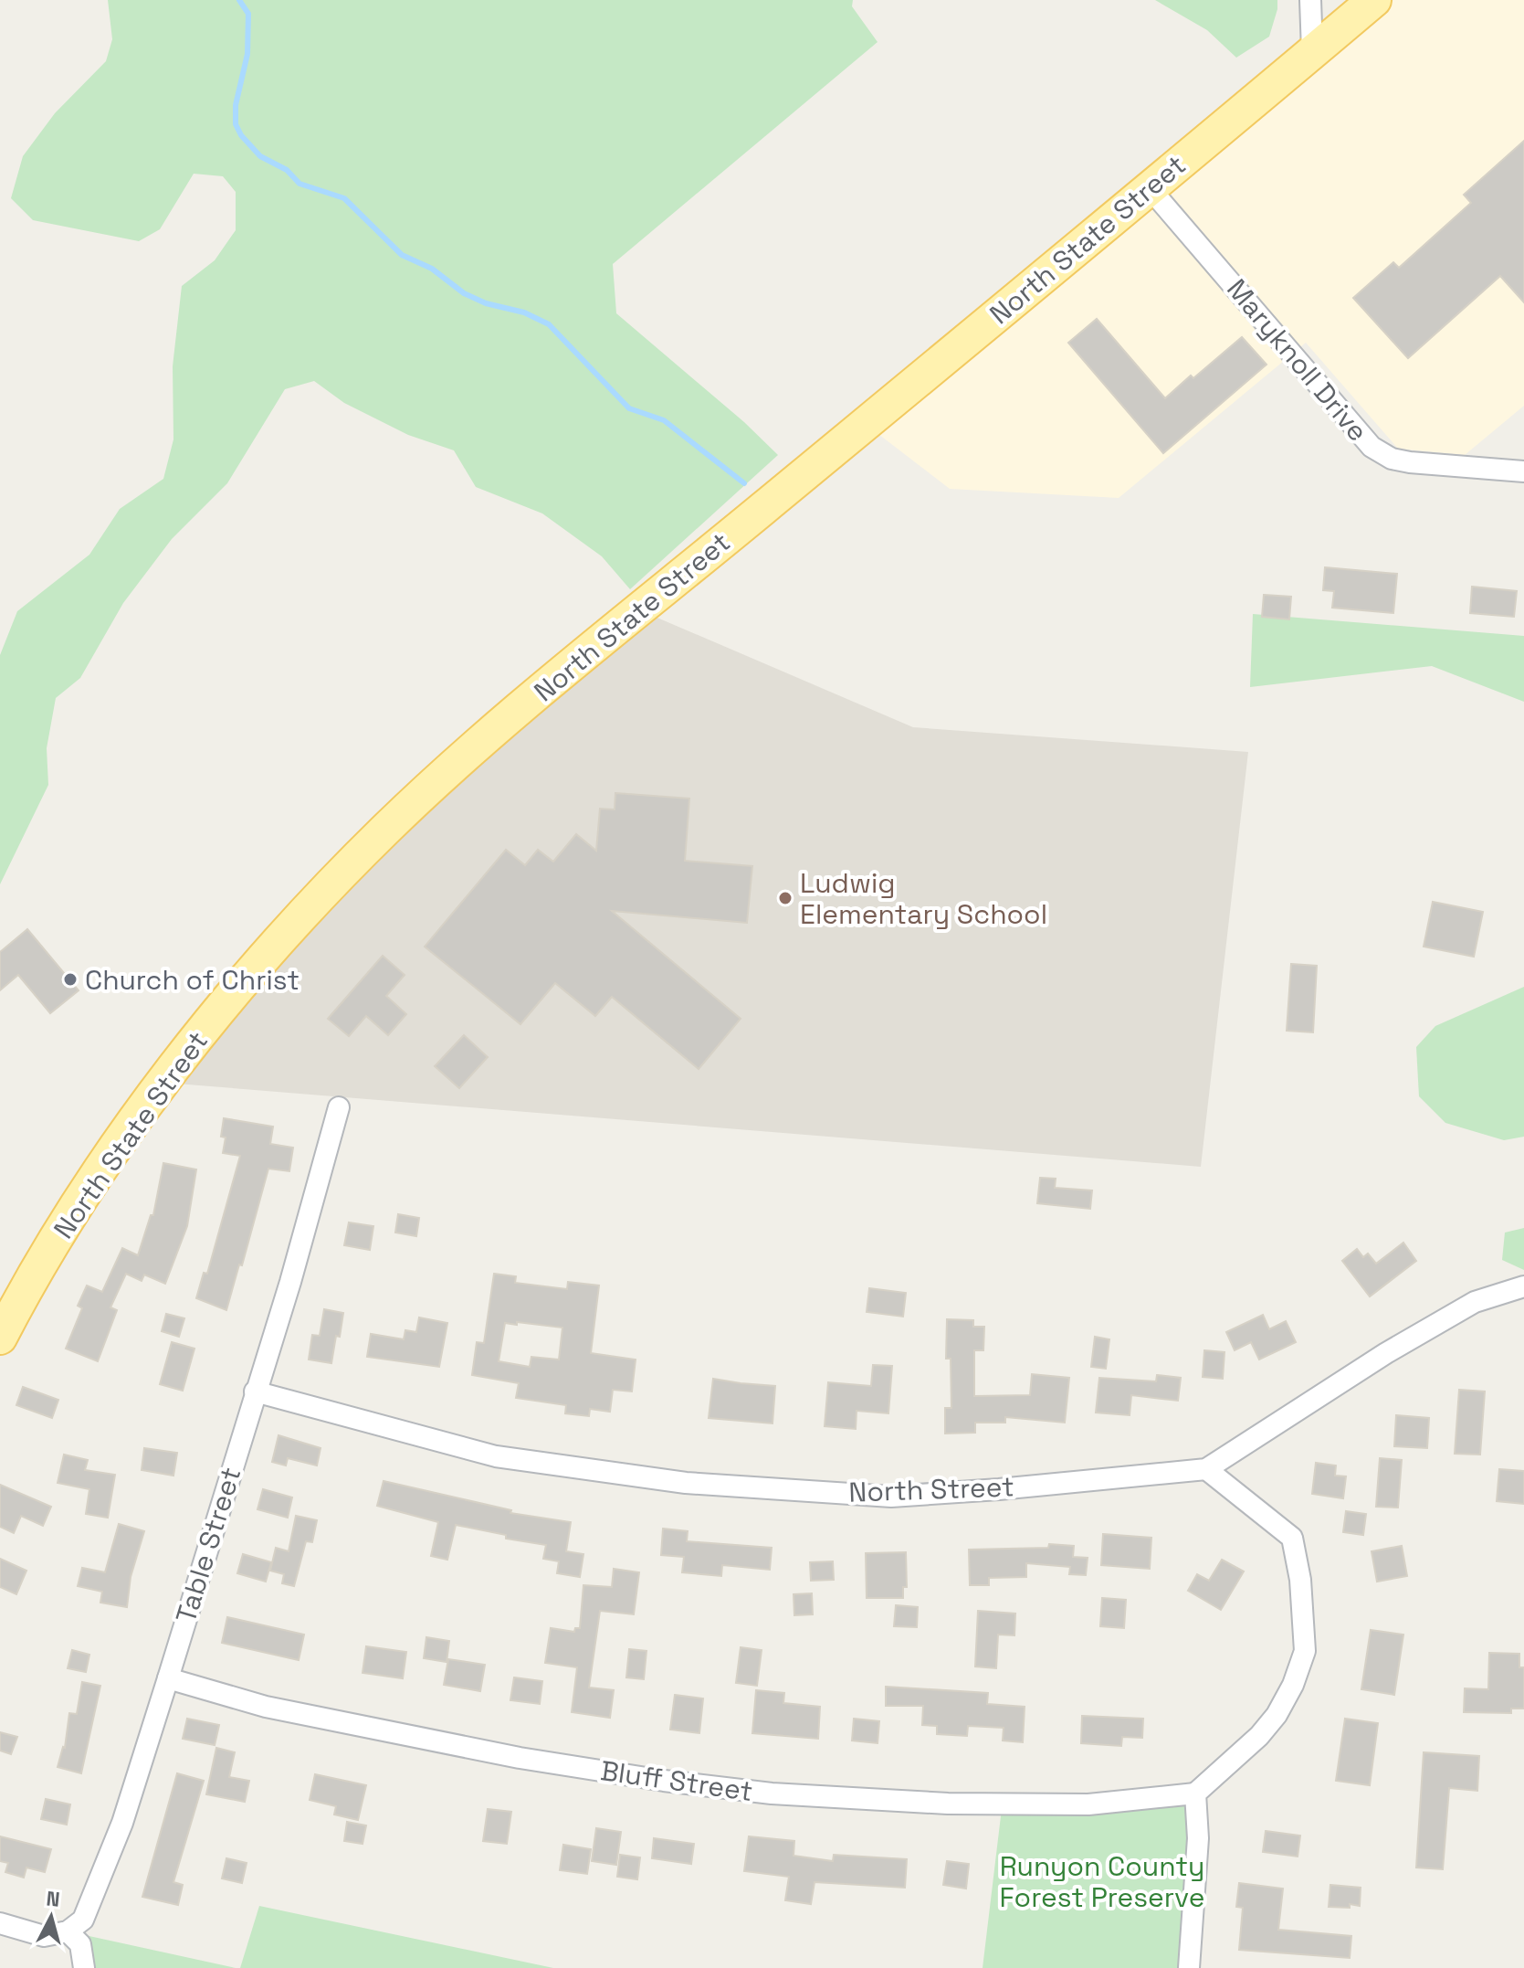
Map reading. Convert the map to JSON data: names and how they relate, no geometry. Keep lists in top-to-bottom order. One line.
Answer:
{"streets":{"main road":["North State Street"],"street":["Maryknoll Drive","North Street","Table Street","Bluff Street"]},"crossings":[["North State Street","Maryknoll Drive"],["North Street","Table Street"],["Table Street","Bluff Street"]],"parks":["Runyon County Forest Preserve"],"places":["Ludwig Elementary School","Church of Christ"],"north":"top"}
